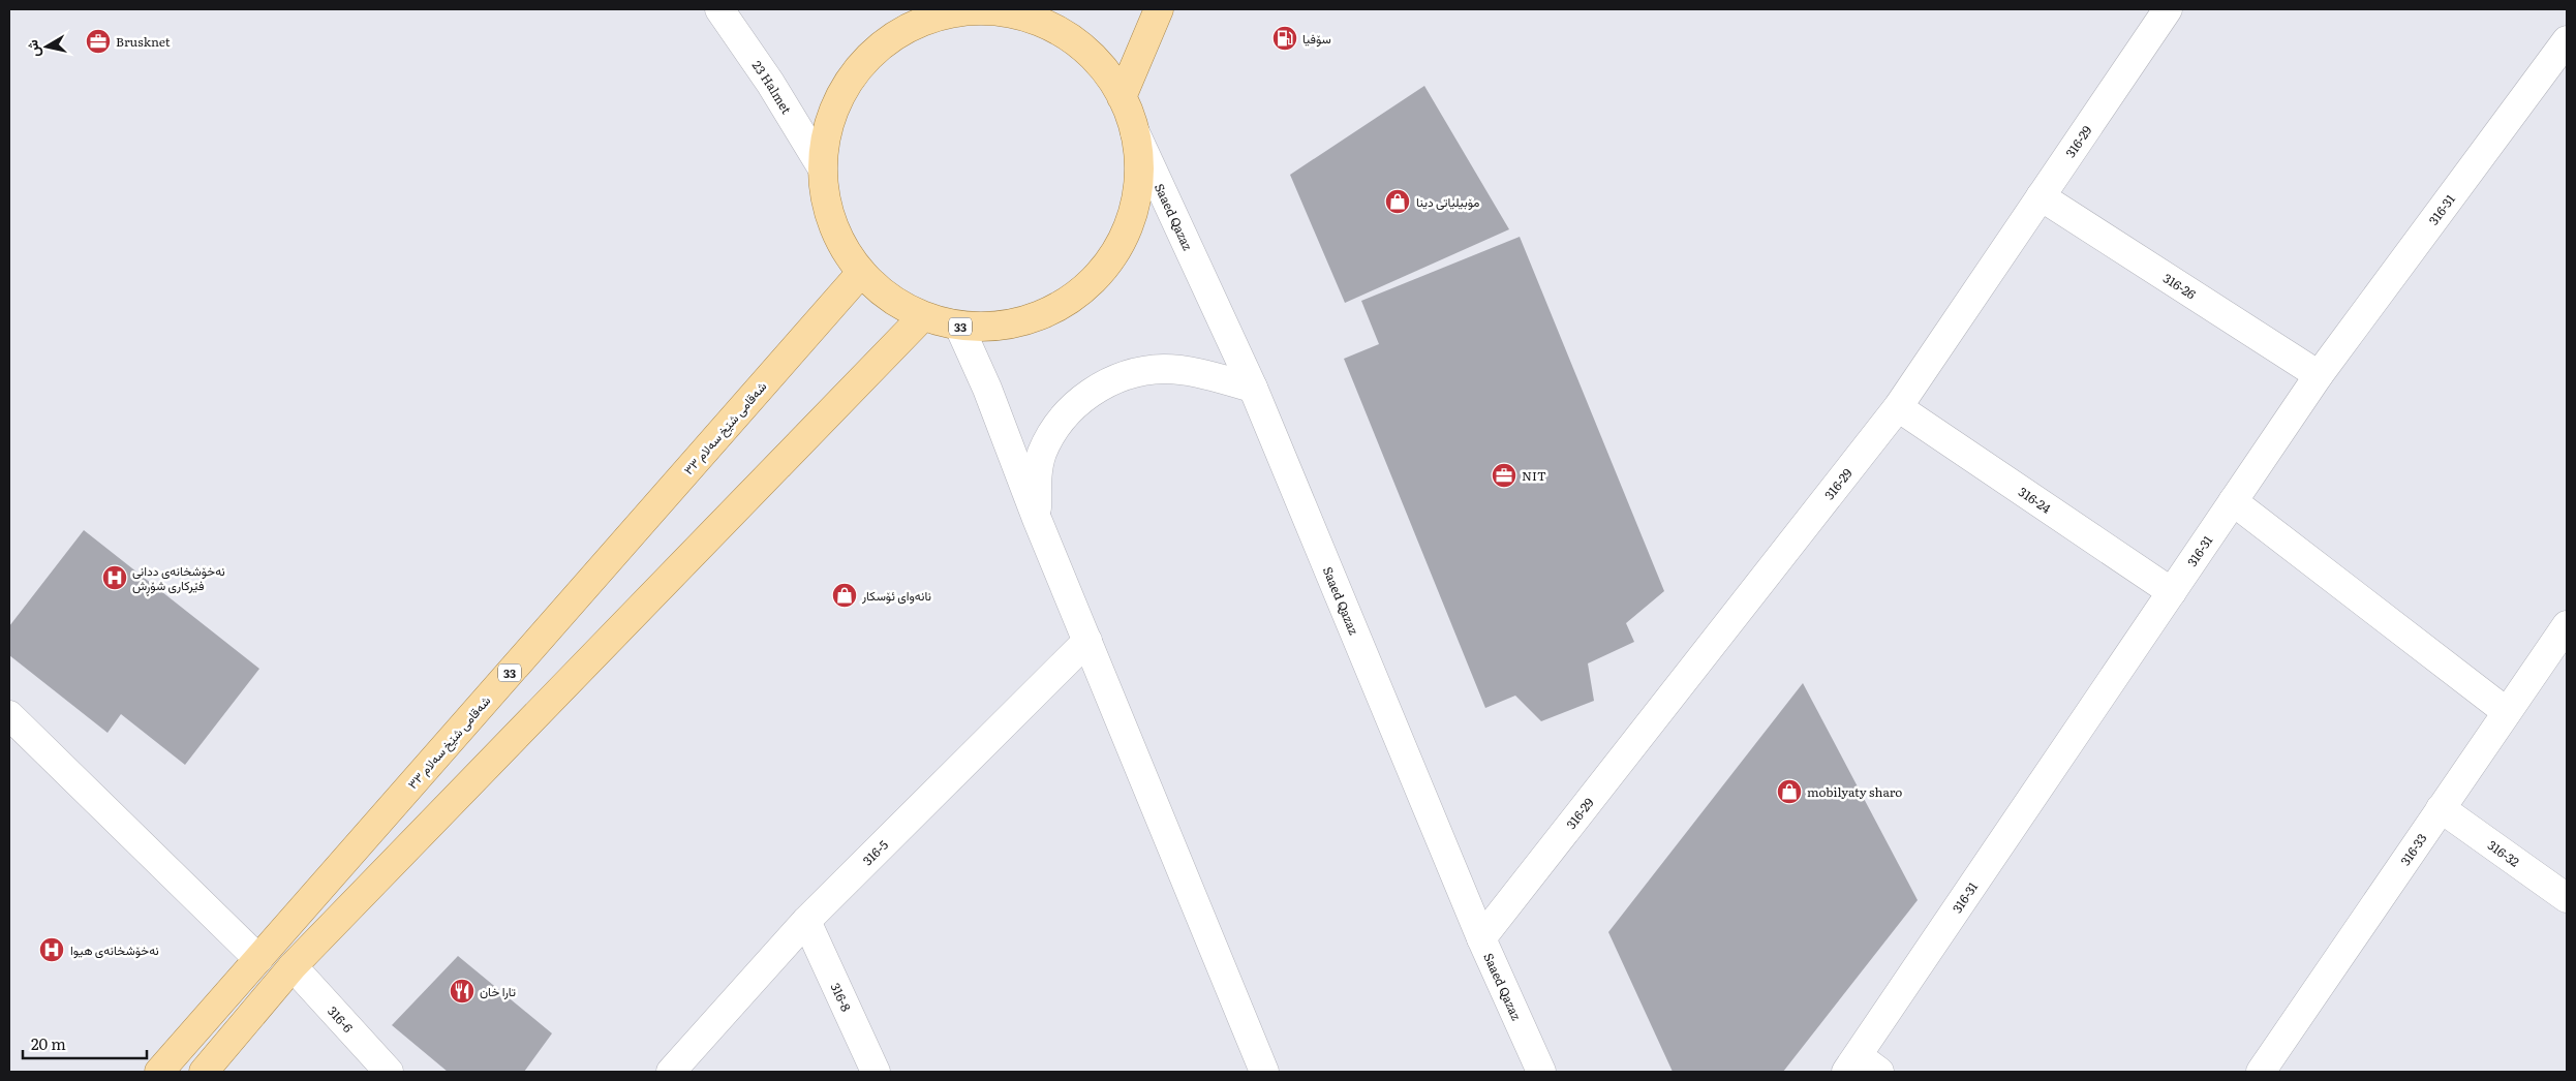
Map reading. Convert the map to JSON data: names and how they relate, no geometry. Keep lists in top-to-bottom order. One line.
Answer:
{"streets":{"main road":["33","شەقامی شێخ سەلام ٣٣"],"street":["23 Halmet","316-29","316-31","Saaed Qazaz","316-26","316-24","316-33","316-5","316-32","316-8","316-6"]},"crossings":[["23 Halmet","33"],["316-29","Saaed Qazaz"],["316-29","316-26"],["316-29","316-24"],["316-31","316-26"],["316-31","316-24"],["Saaed Qazaz","33"],["33","شەقامی شێخ سەلام ٣٣"],["316-33","316-32"],["316-5","316-8"]],"places":{"fuel station":["سۆفیا"],"office":["Brusknet","NIT"],"shop":["مۆبیلیاتی دینا","نانەوای ئۆسکار","mobilyaty sharo"],"hospital":["نەخۆشخانەی ددانی فێرکاری شۆڕش","نەخۆشخانەی هیوا"],"restaurant":["تارا خان"]},"scale_bar":"20 m","north":"left"}
